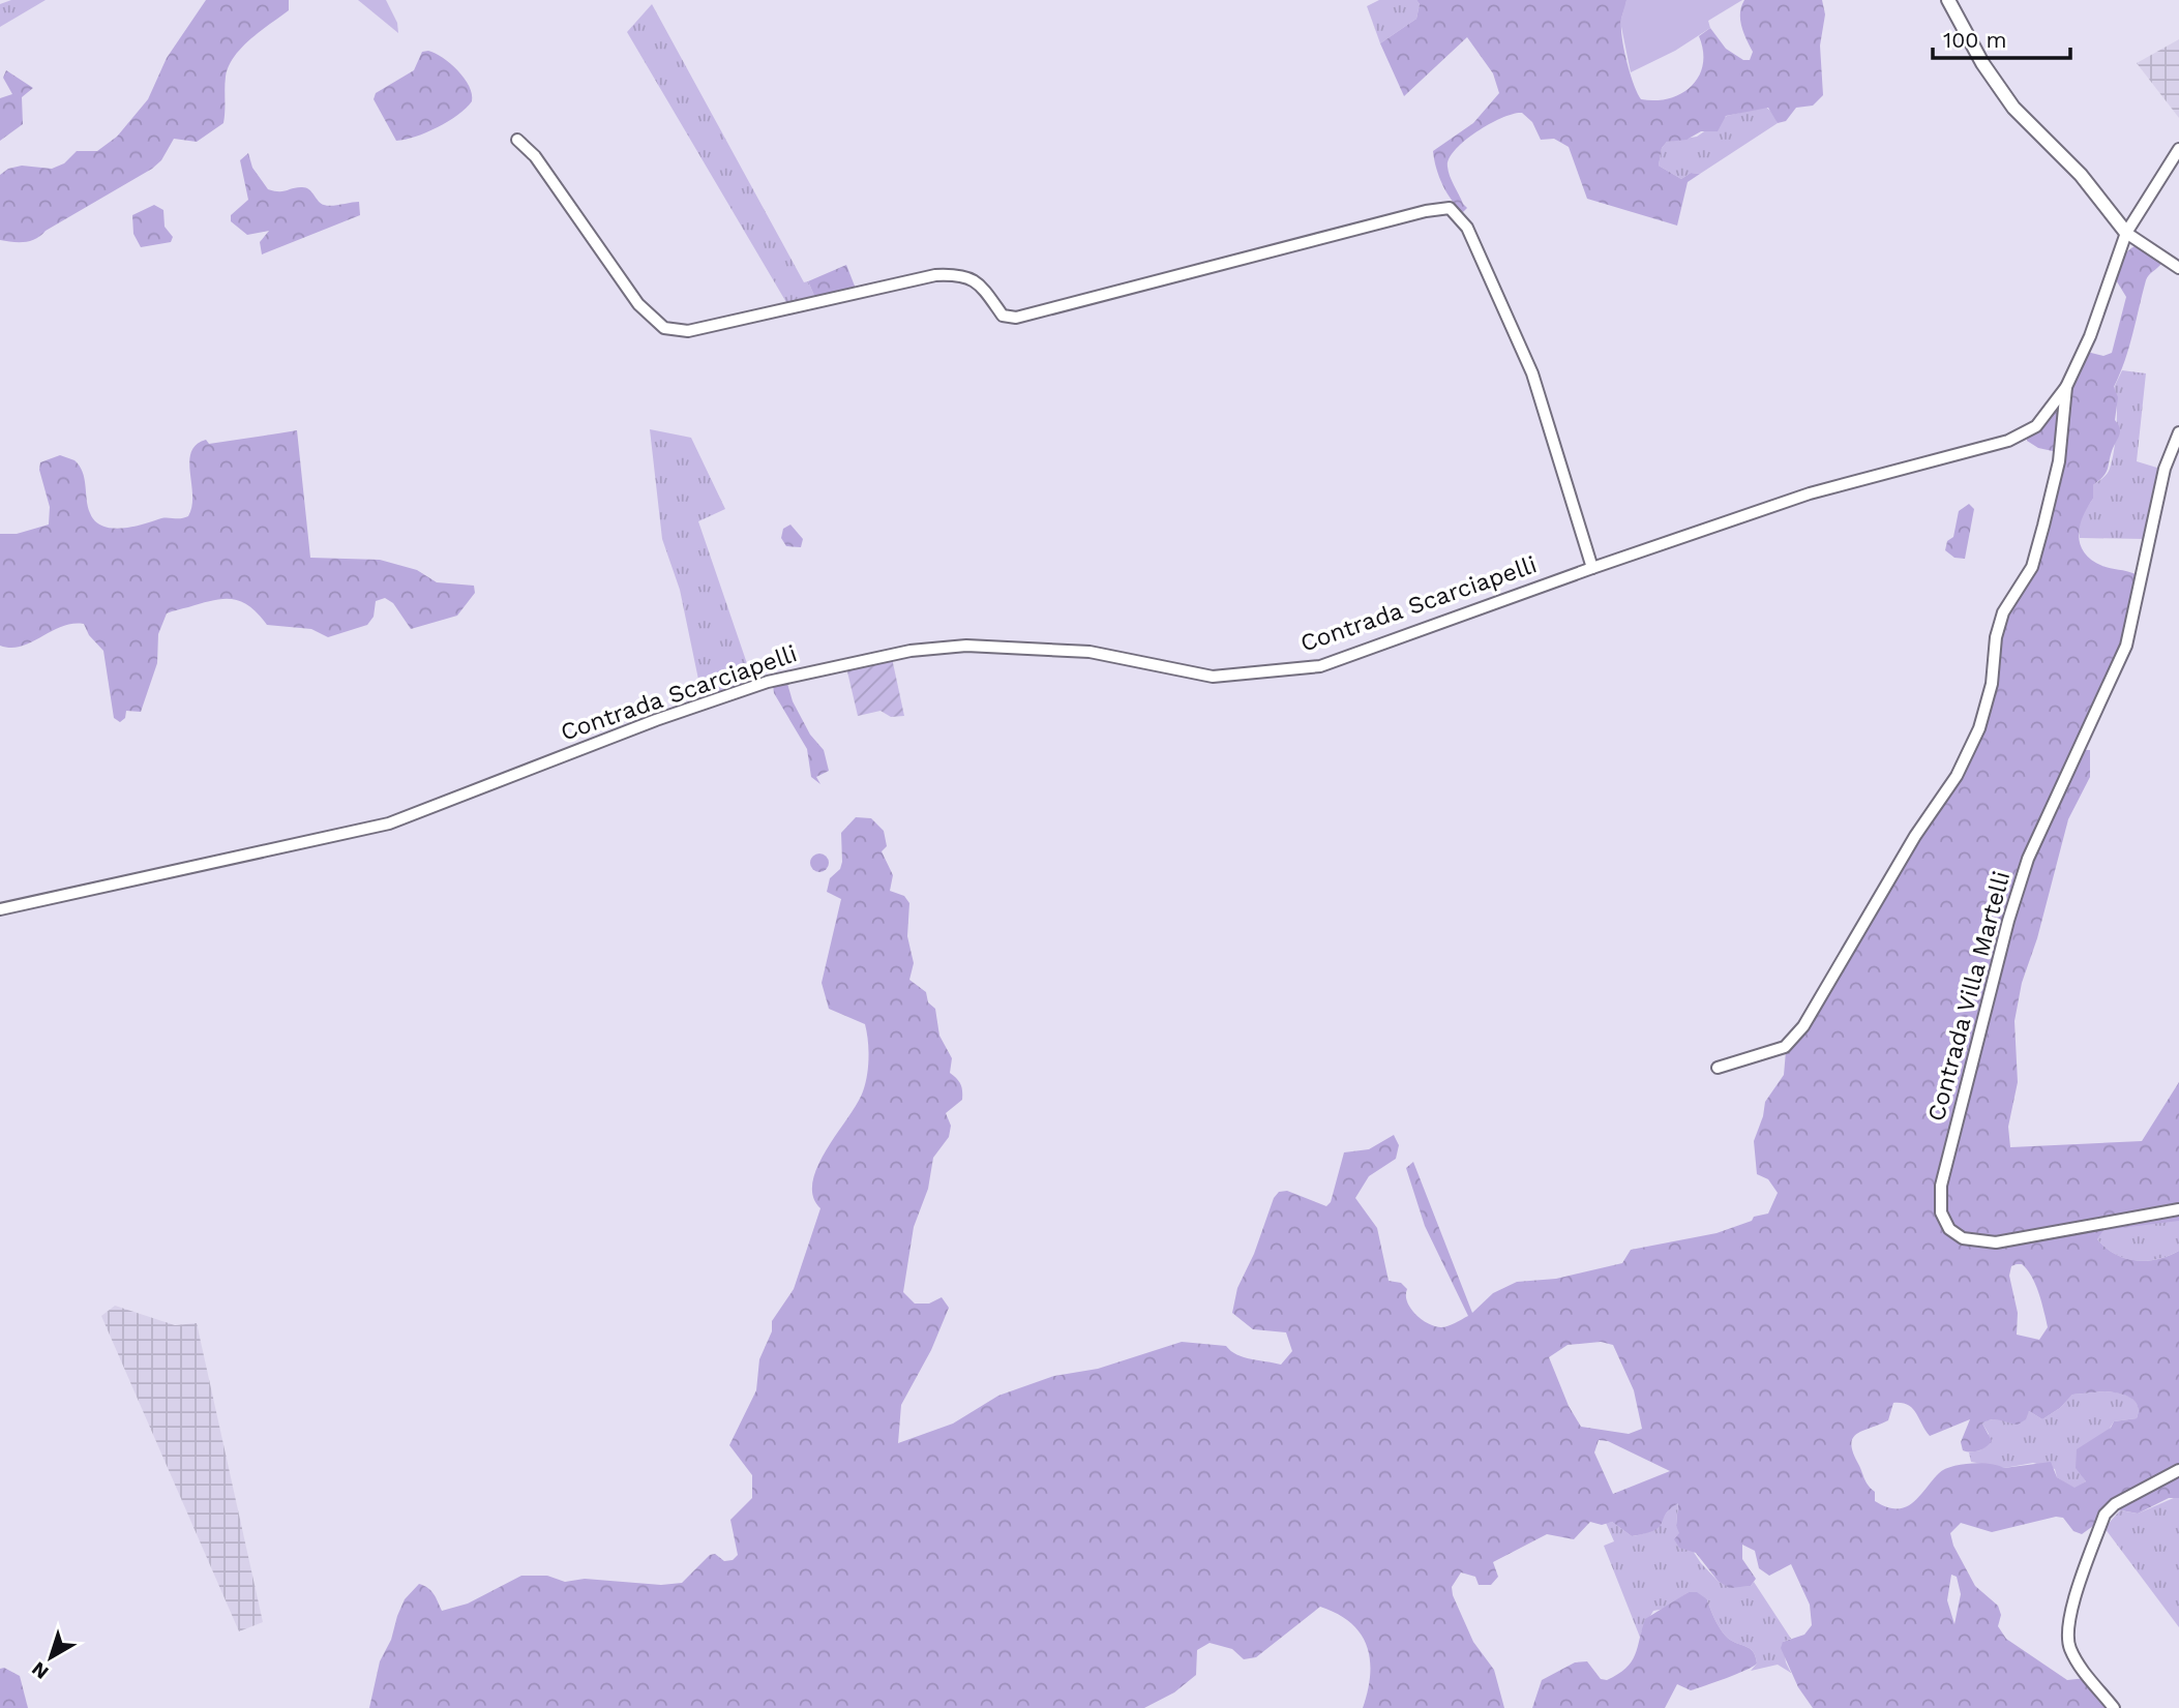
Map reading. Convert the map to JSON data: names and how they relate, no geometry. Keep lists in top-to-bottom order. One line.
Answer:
{"streets":{"street":["Contrada Scarciapelli","Contrada Villa Martelli"]},"scale_bar":"100 m","north":"bottom left"}
